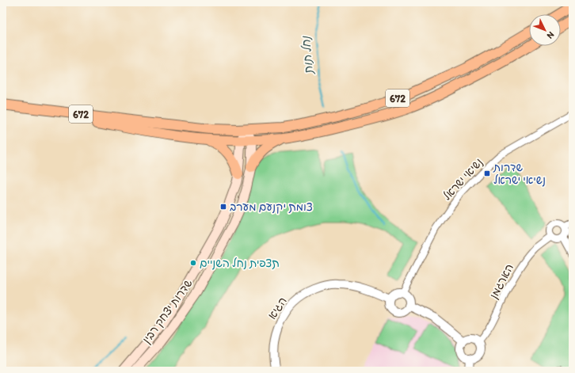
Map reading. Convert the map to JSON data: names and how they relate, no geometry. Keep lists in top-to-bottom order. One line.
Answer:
{"streets":{"main road":["672","שדרות יצחק רבין"],"street":["נשיאי ישראל","הארגמן","הגיא"]},"crossings":[["672","שדרות יצחק רבין"],["נשיאי ישראל","הגיא"]],"water":["נחל תות"],"places":{"transit":["שדרות נשיאי ישראל","צומת יקנעם מערב"],"other":["תצפית נחל השניים"]},"north":"bottom right"}
